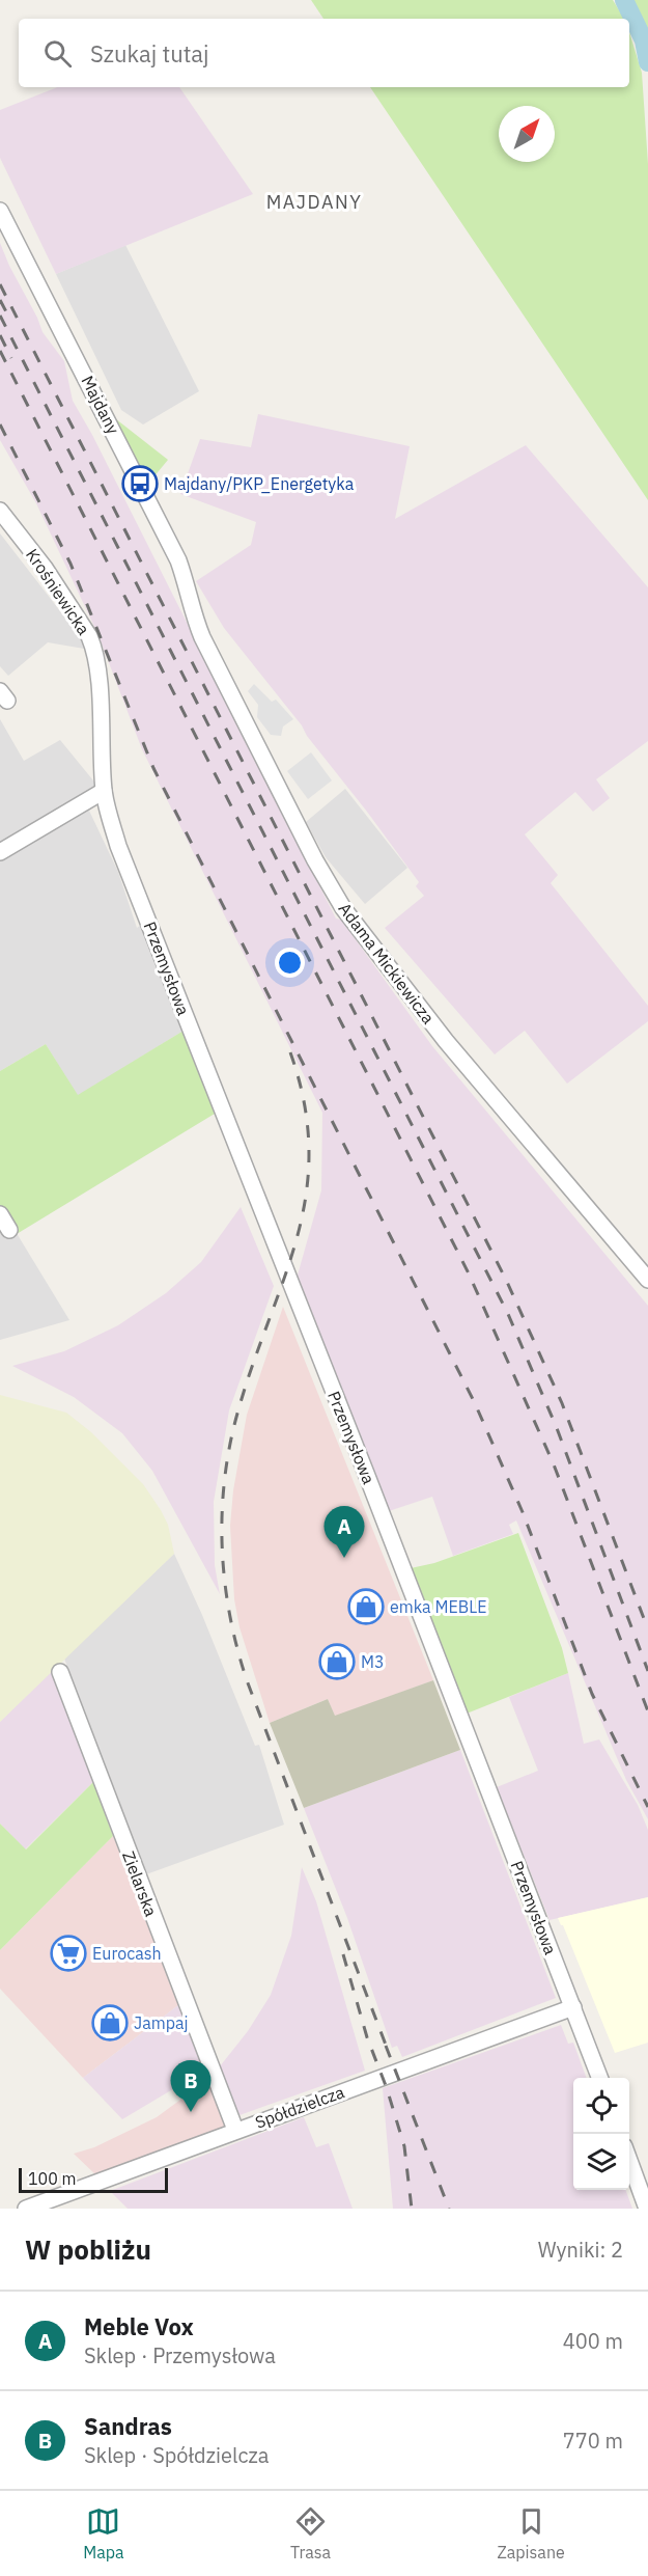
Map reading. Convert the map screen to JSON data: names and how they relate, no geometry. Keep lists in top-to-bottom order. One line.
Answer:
{"streets":{"street":["Majdany","Krośniewicka","Adama Mickiewicza","Przemysłowa","Zielarska","Spółdzielcza"]},"crossings":[["Majdany","Adama Mickiewicza"],["Krośniewicka","Przemysłowa"],["Przemysłowa","Spółdzielcza"],["Zielarska","Spółdzielcza"]],"districts":["MAJDANY"],"places":{"bus stop":["Majdany/PKP_Energetyka"],"shop":["emka MEBLE","M3","Jampaj"],"supermarket":["Eurocash"]},"scale_bar":"100 m","north":"top right","page":{"search":"Szukaj tutaj","pins":["A","B"],"scale":"100 m","heading":["W pobliżu","Wyniki: 2"],"list":[{"mark":"A","name":"Meble Vox","note":"Sklep · Przemysłowa","value":"400 m"},{"mark":"B","name":"Sandras","note":"Sklep · Spółdzielcza","value":"770 m"}],"nav":["Mapa","Trasa","Zapisane"]}}
